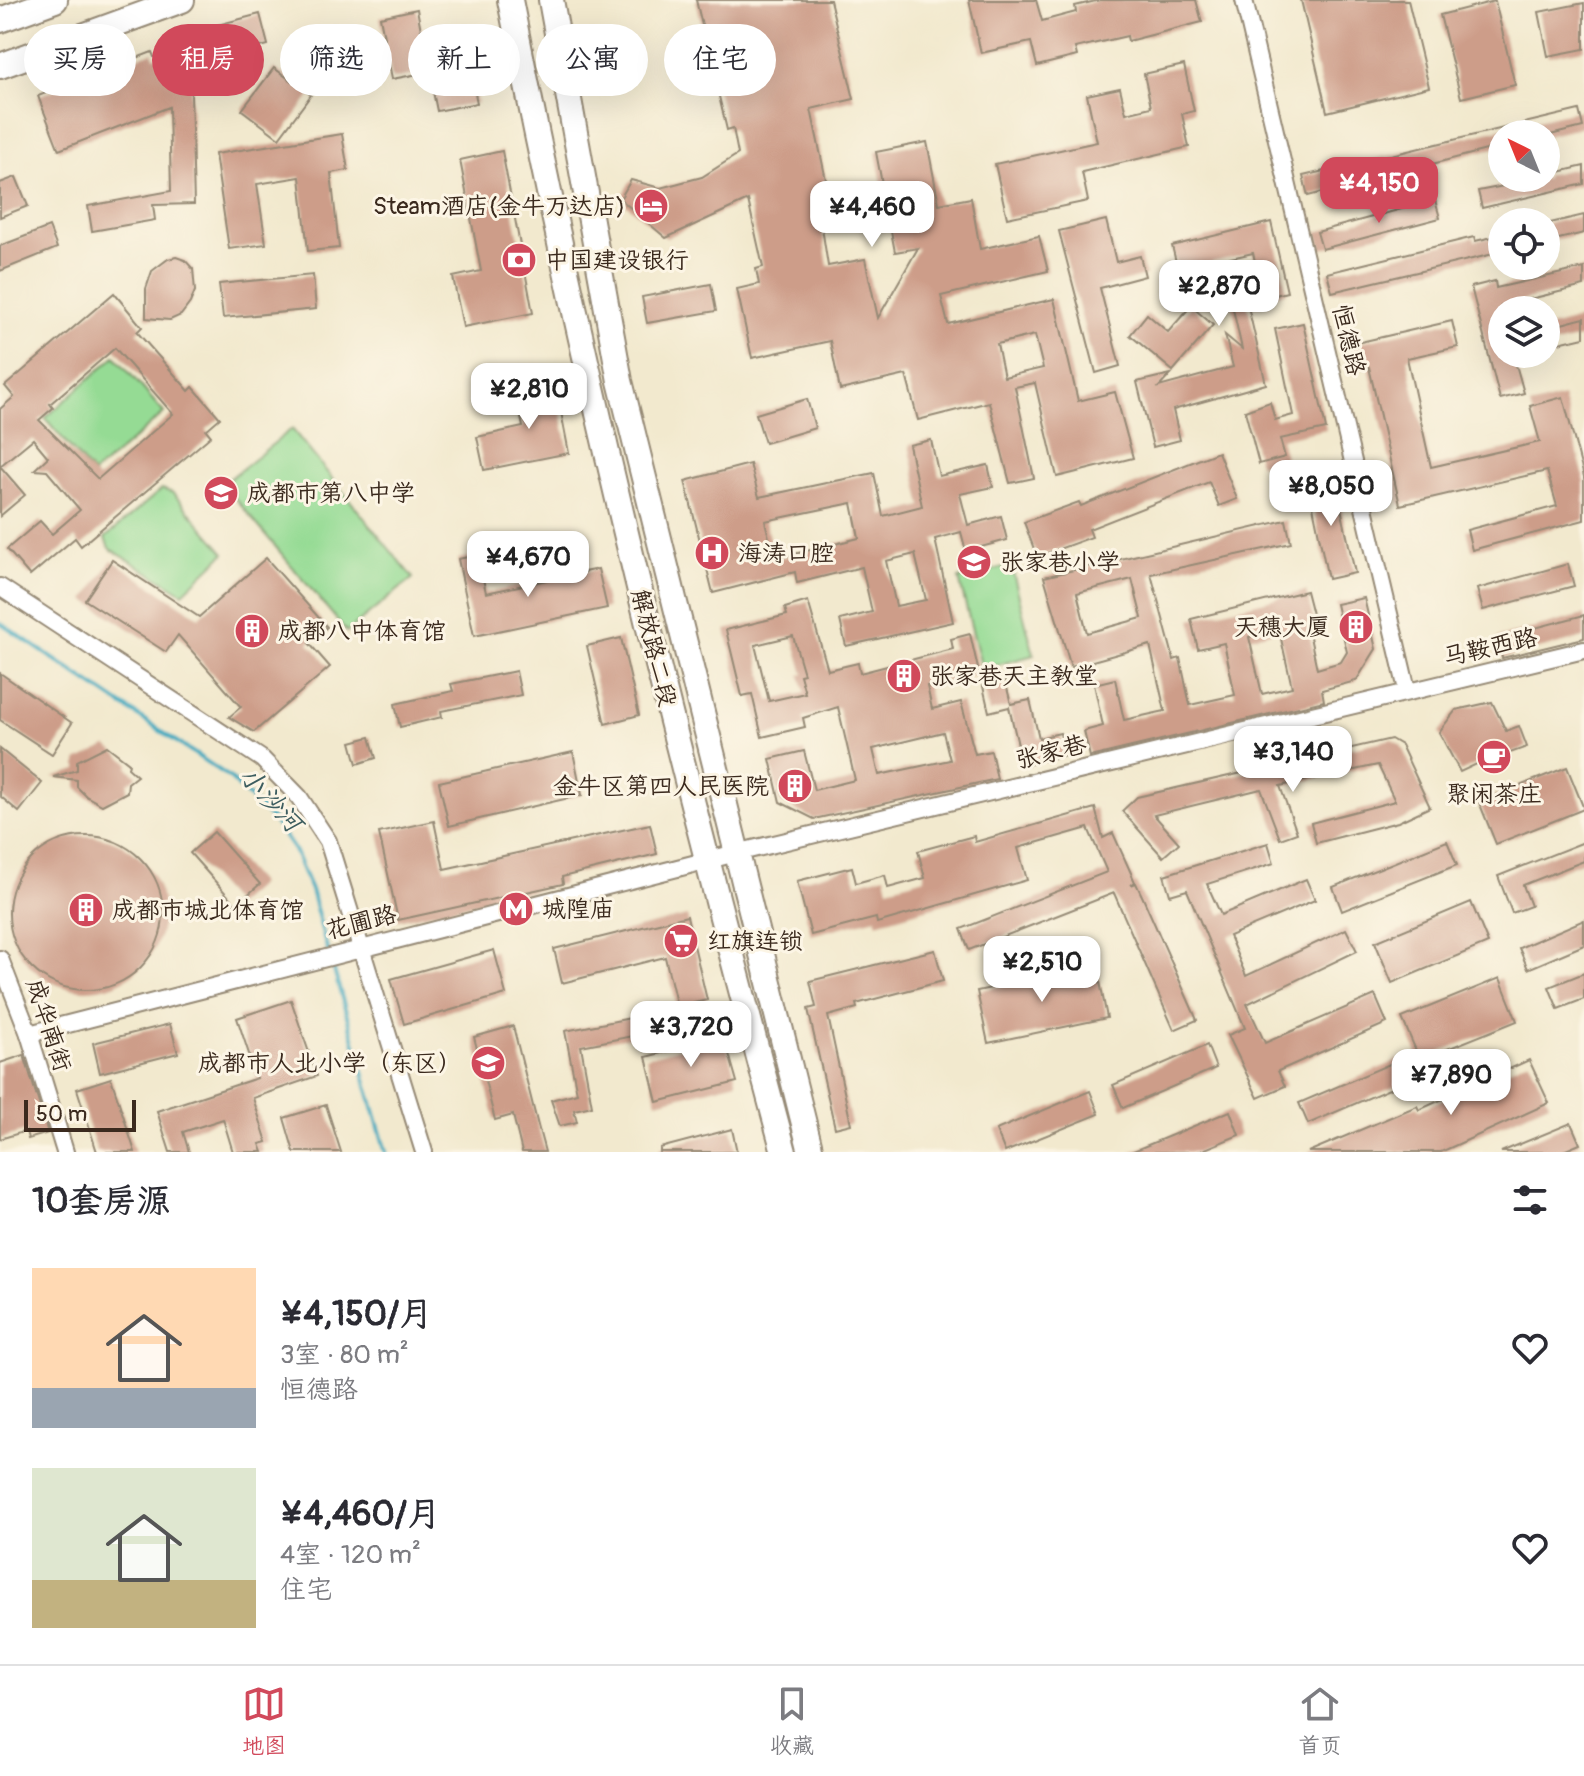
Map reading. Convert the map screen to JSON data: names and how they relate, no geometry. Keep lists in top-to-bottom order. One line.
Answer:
{"streets":{"main road":["解放路二段"],"street":["恒德路","马鞍西路","张家巷","花圃路","成华南街"]},"crossings":[["恒德路","马鞍西路"],["恒德路","张家巷"],["马鞍西路","张家巷"],["解放路二段","张家巷"],["解放路二段","花圃路"],["张家巷","花圃路"],["花圃路","成华南街"]],"water":["小沙河"],"places":{"hotel":["Steam酒店(金牛万达店)"],"bank":["中国建设银行"],"school or university":["成都市第八中学","张家巷小学","成都市人北小学（东区）"],"hospital":["海涛口腔"],"building":["天穗大厦","成都八中体育馆","张家巷天主教堂","金牛区第四人民医院","成都市城北体育馆"],"cafe":["聚闲茶庄"],"metro station":["城隍庙"],"supermarket":["红旗连锁"]},"scale_bar":"50 m","north":"top left","page":{"chip":["买房","租房","筛选","新上","公寓","住宅"],"price":["¥4,150","¥4,460","¥2,870","¥2,810","¥8,050","¥4,670","¥3,140","¥2,510","¥3,720","¥7,890"],"scale":"50 m","heading":"10套房源","list":[{"name":"¥4,150/月","note":"3室 · 80 m² · 恒德路"},{"name":"¥4,460/月","note":"4室 · 120 m² · 住宅"}],"tabs":["地图","收藏","首页"]}}
